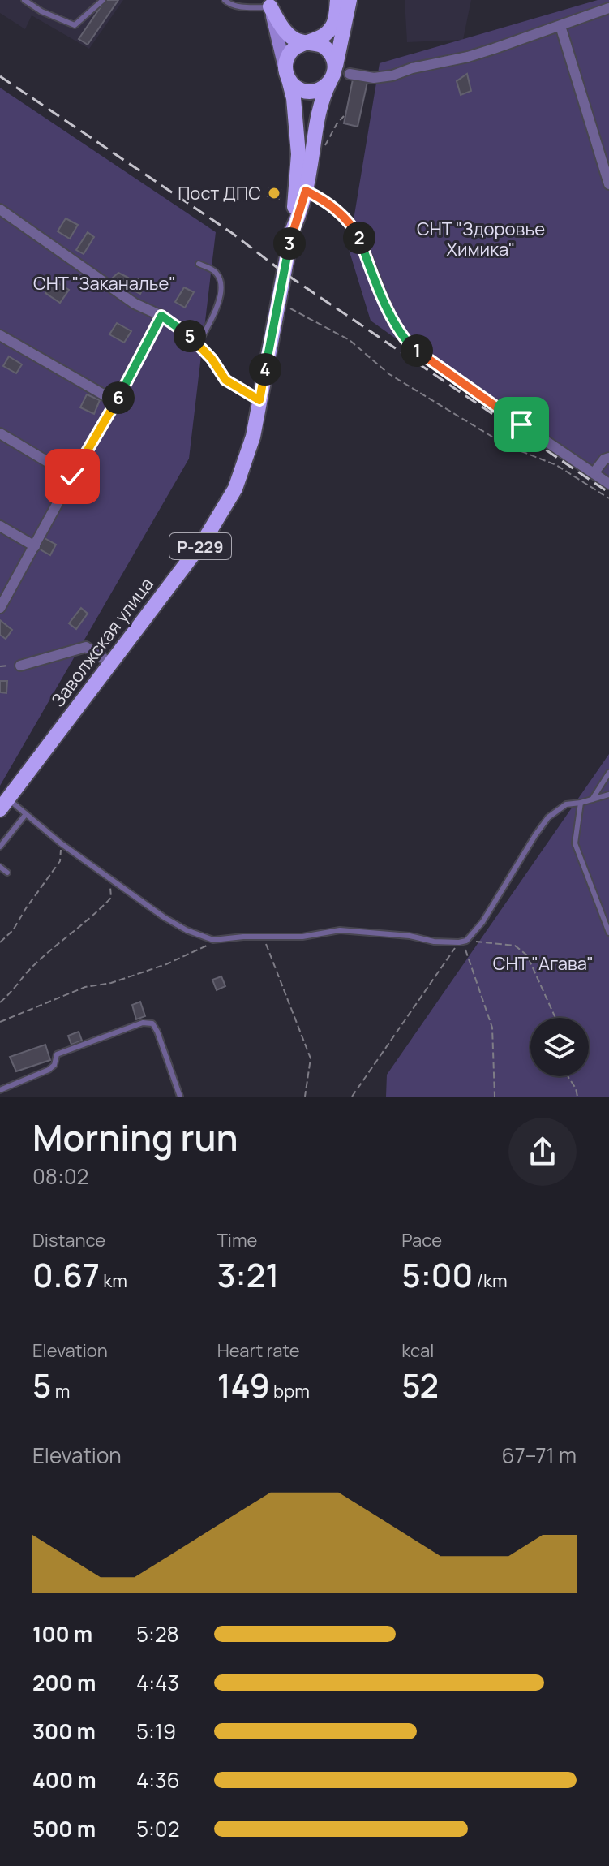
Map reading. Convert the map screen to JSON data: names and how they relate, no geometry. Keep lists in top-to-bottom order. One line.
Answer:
{"streets":{"main road":["Р-229","Заволжская улица"]},"parks":["СНТ \"Здоровье Химика\"","СНТ \"Заканалье\"","СНТ \"Агава\""],"places":["Пост ДПС"],"page":{"pins":["2","3","5","1","4","6"],"heading":["Morning run","08:02"],"stats":[["Distance","0.67 km"],["Time","3:21"],["Pace","5:00 /km"],["Elevation","5 m"],["Heart rate","149 bpm"],["kcal","52"]],"chart":["Elevation","67–71 m"],"list":[{"name":"100 m","note":"5:28"},{"name":"200 m","note":"4:43"},{"name":"300 m","note":"5:19"},{"name":"400 m","note":"4:36"},{"name":"500 m","note":"5:02"}]}}
